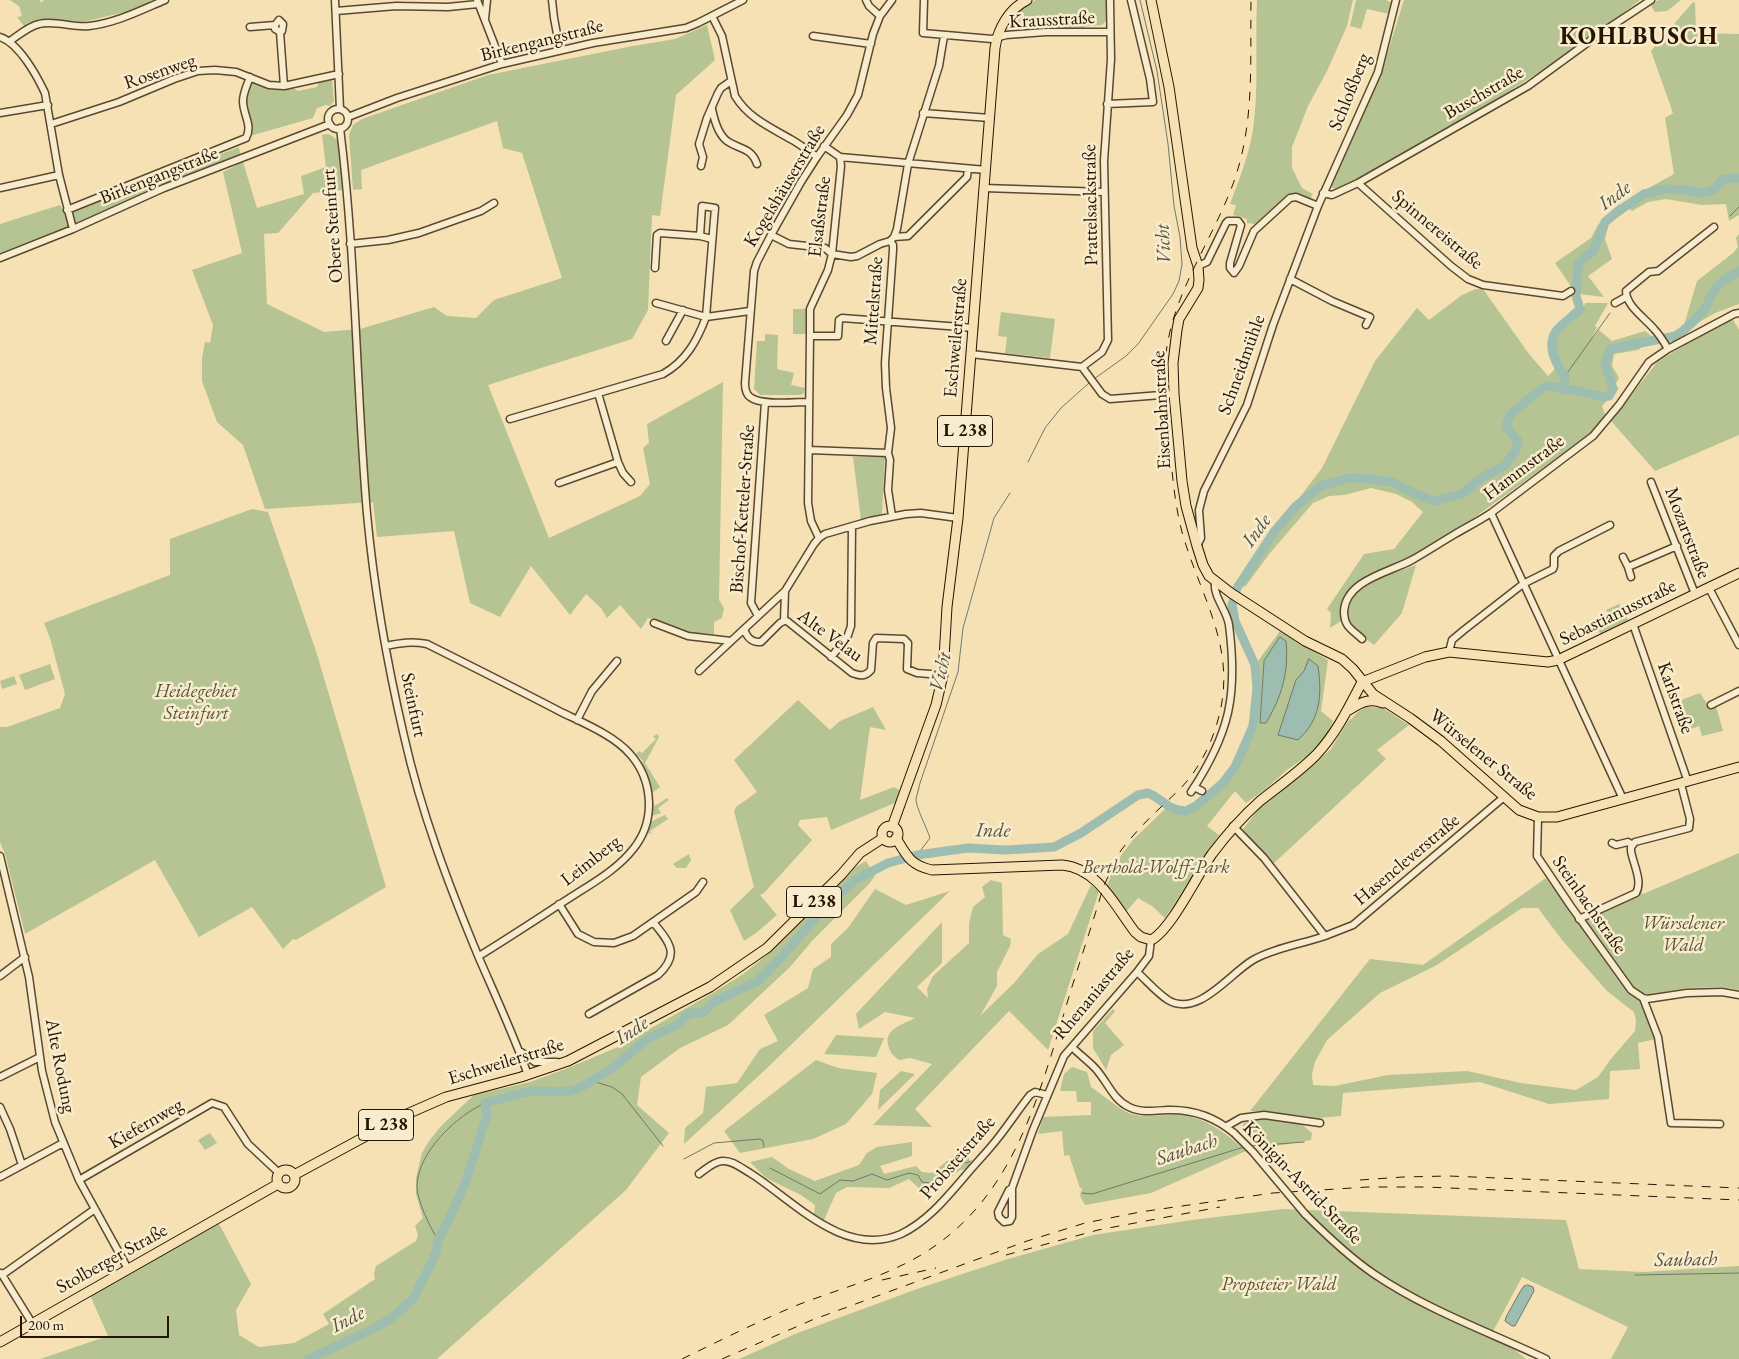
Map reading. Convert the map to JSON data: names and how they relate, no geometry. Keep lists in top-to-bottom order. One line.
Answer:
{"streets":{"main road":["Eschweilerstraße","Eisenbahnstraße","L 238","Sebastianusstraße","Würselener Straße","Rhenaniastraße","Stolberger Straße"],"street":["Krausstraße","Birkengangstraße","Rosenweg","Schloßberg","Buschstraße","Kogelshäuserstraße","Prattelsackstraße","Elsaßstraße","Obere Steinfurt","Spinnereistraße","Mittelstraße","Schneidmühle","Hammstraße","Bischof-Ketteler-Straße","Mozartstraße","Alte Velau","Karlstraße","Steinfurt","Hasencleverstraße","Leimberg","Steinbachstraße","Alte Rodung","Kiefernweg","Probsteistraße","Königin-Astrid-Straße"]},"crossings":[["Krausstraße","Prattelsackstraße"],["Krausstraße","Mittelstraße"],["Krausstraße","Eschweilerstraße"],["Birkengangstraße","Obere Steinfurt"],["Schloßberg","Buschstraße"],["Schloßberg","Schneidmühle"],["Buschstraße","Spinnereistraße"],["Buschstraße","Schneidmühle"],["Kogelshäuserstraße","Bischof-Ketteler-Straße"],["Obere Steinfurt","Steinfurt"],["Eschweilerstraße","L 238"],["Eschweilerstraße","Alte Velau"],["Eschweilerstraße","Steinfurt"],["Eschweilerstraße","Kiefernweg"],["Eschweilerstraße","Stolberger Straße"],["Schneidmühle","Eisenbahnstraße"],["Eisenbahnstraße","Sebastianusstraße"],["Eisenbahnstraße","Würselener Straße"],["Eisenbahnstraße","Rhenaniastraße"],["L 238","Kiefernweg"],["L 238","Stolberger Straße"],["Mozartstraße","Sebastianusstraße"],["Sebastianusstraße","Karlstraße"],["Sebastianusstraße","Würselener Straße"],["Sebastianusstraße","Rhenaniastraße"],["Karlstraße","Würselener Straße"],["Steinfurt","Leimberg"],["Würselener Straße","Hasencleverstraße"],["Würselener Straße","Steinbachstraße"],["Würselener Straße","Rhenaniastraße"],["Hasencleverstraße","Rhenaniastraße"],["Rhenaniastraße","Probsteistraße"],["Rhenaniastraße","Königin-Astrid-Straße"],["Alte Rodung","Kiefernweg"],["Alte Rodung","Stolberger Straße"],["Kiefernweg","Stolberger Straße"]],"districts":["KOHLBUSCH"],"water":["Inde","Vicht","Saubach"],"parks":["Heidegebiet Steinfurt","Berthold-Wolff-Park","Würselener Wald","Propsteier Wald"],"scale_bar":"200 m"}
